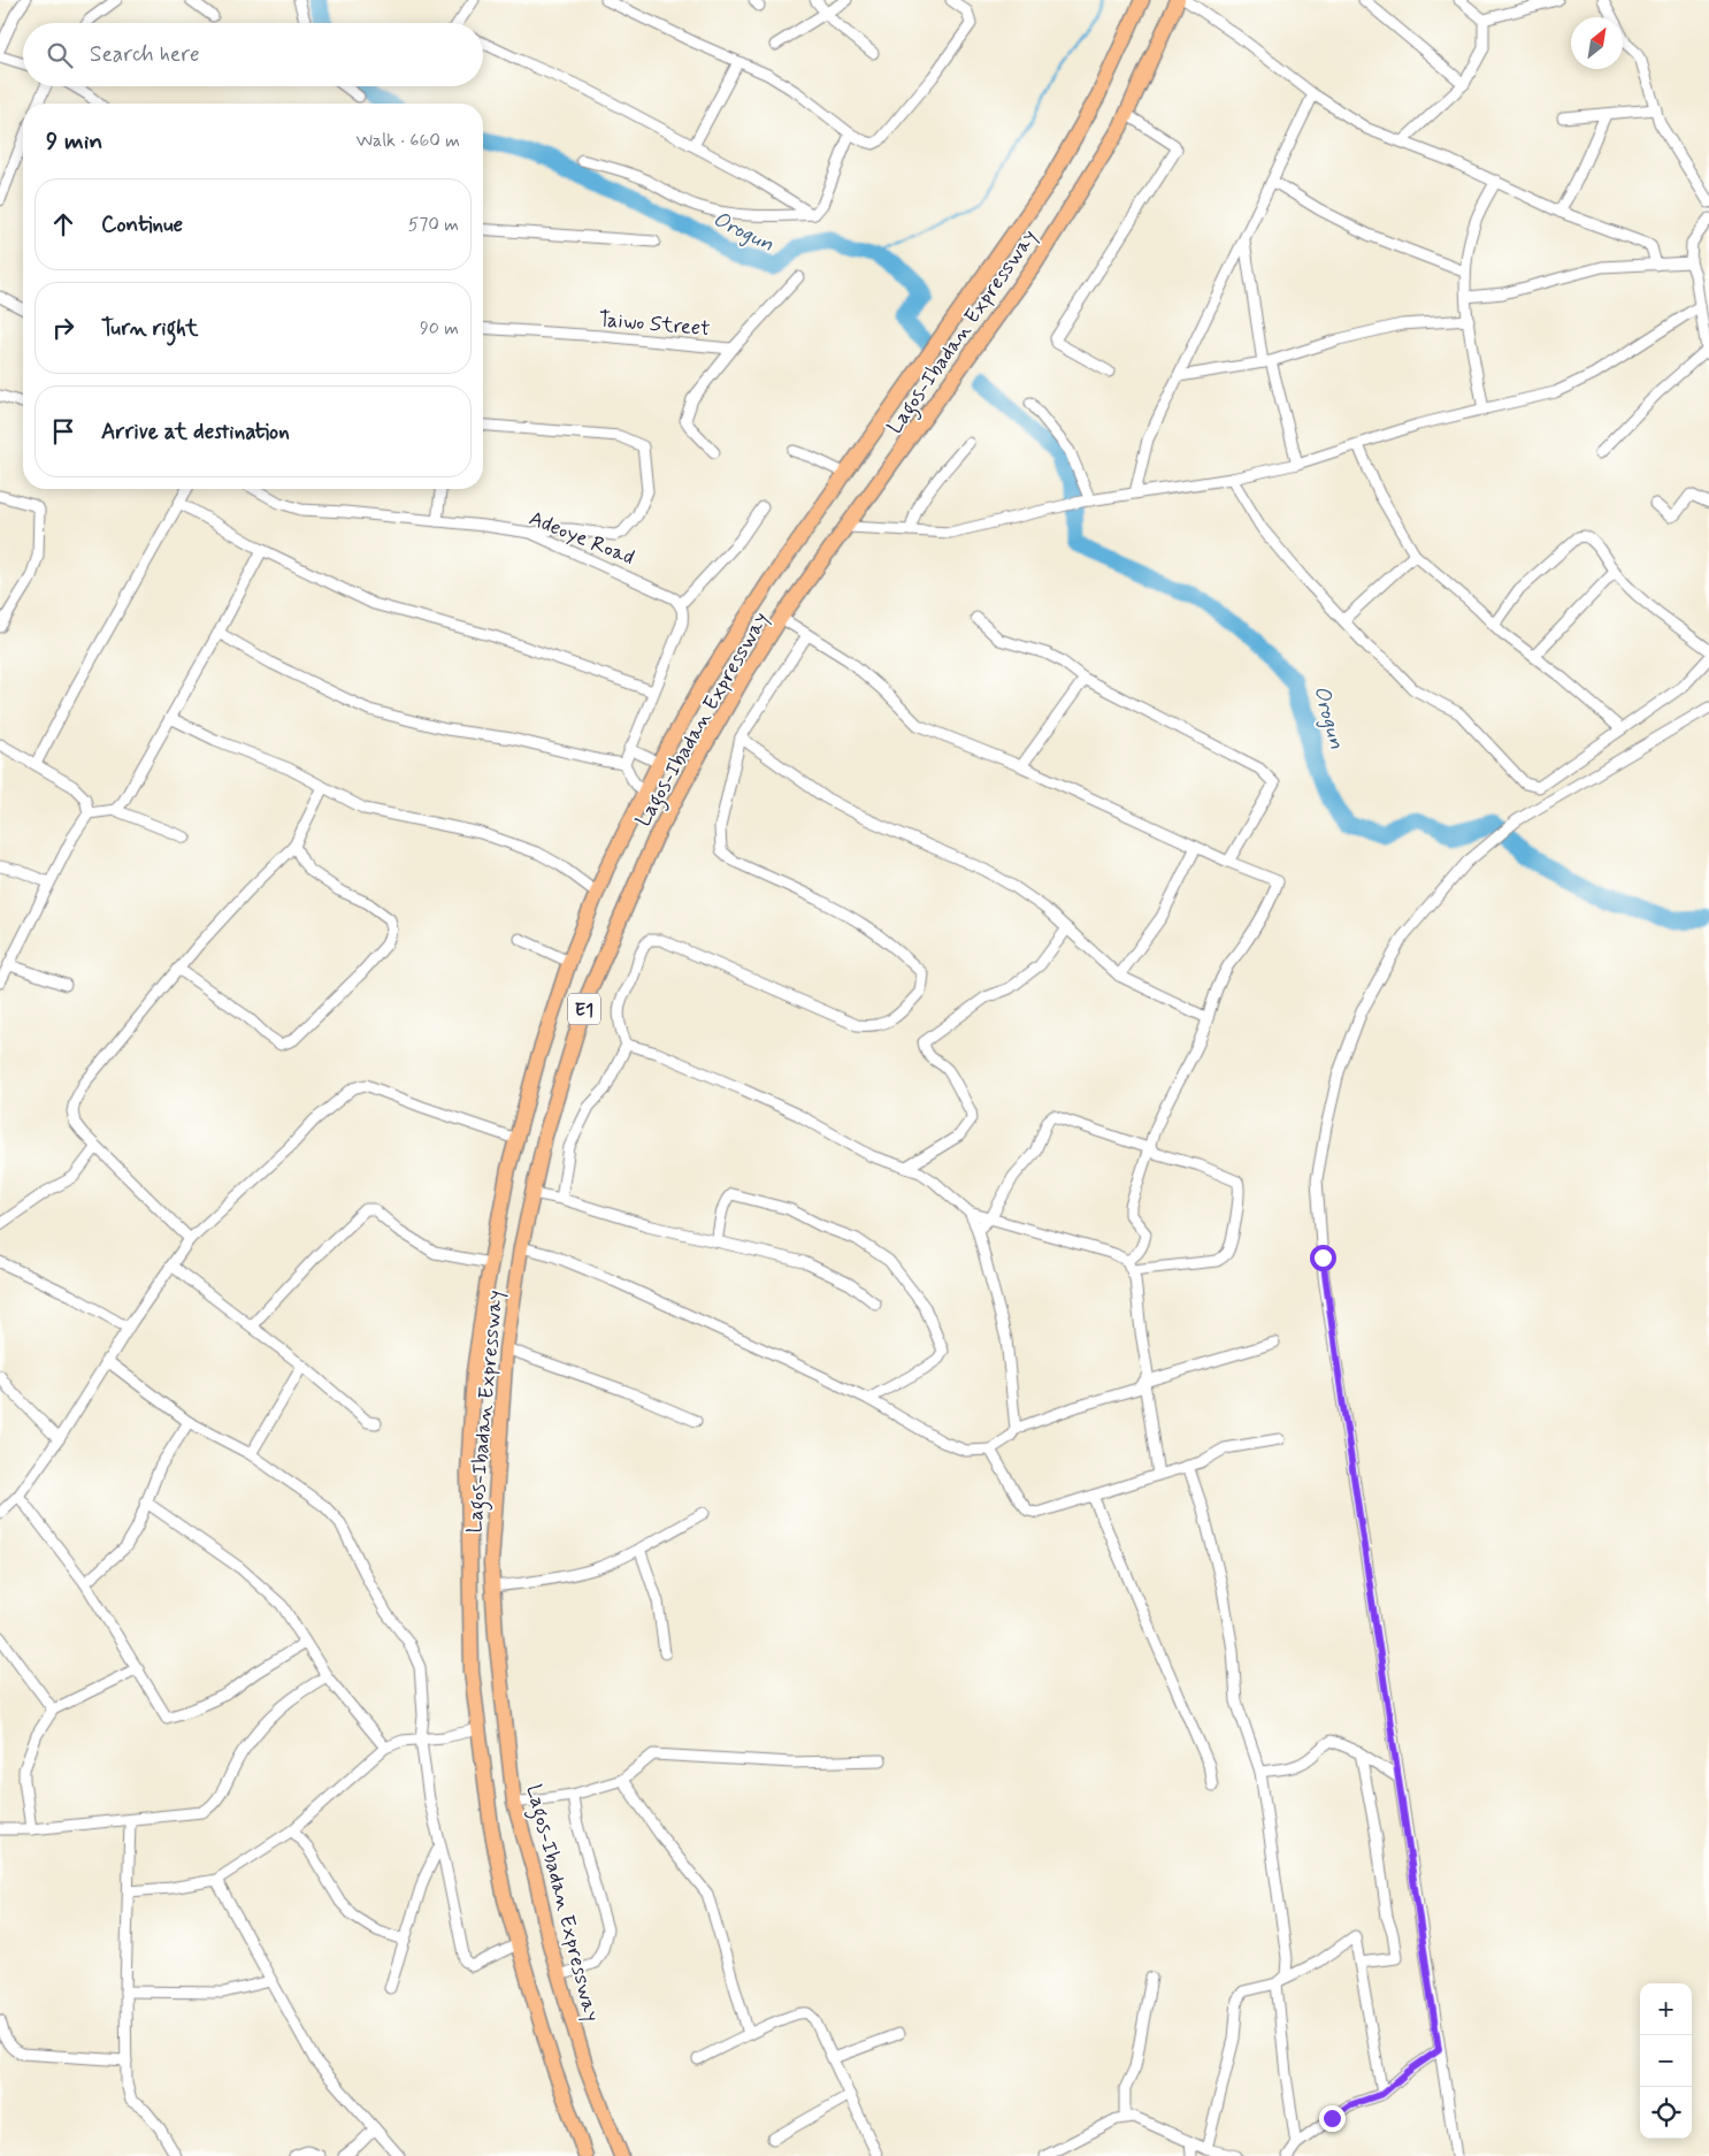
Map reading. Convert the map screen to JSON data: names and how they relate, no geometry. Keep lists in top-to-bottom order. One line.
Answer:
{"streets":{"highway":["Lagos-Ibadan Expressway","E1"],"street":["Taiwo Street","Adeoye Road"]},"water":["Orogun"],"north":"top right","page":{"search":"Search here","heading":["9 min","Walk · 660 m"],"list":[["Continue","570 m"],["Turn right","90 m"],"Arrive at destination"],"map_buttons":["+","−"]}}
